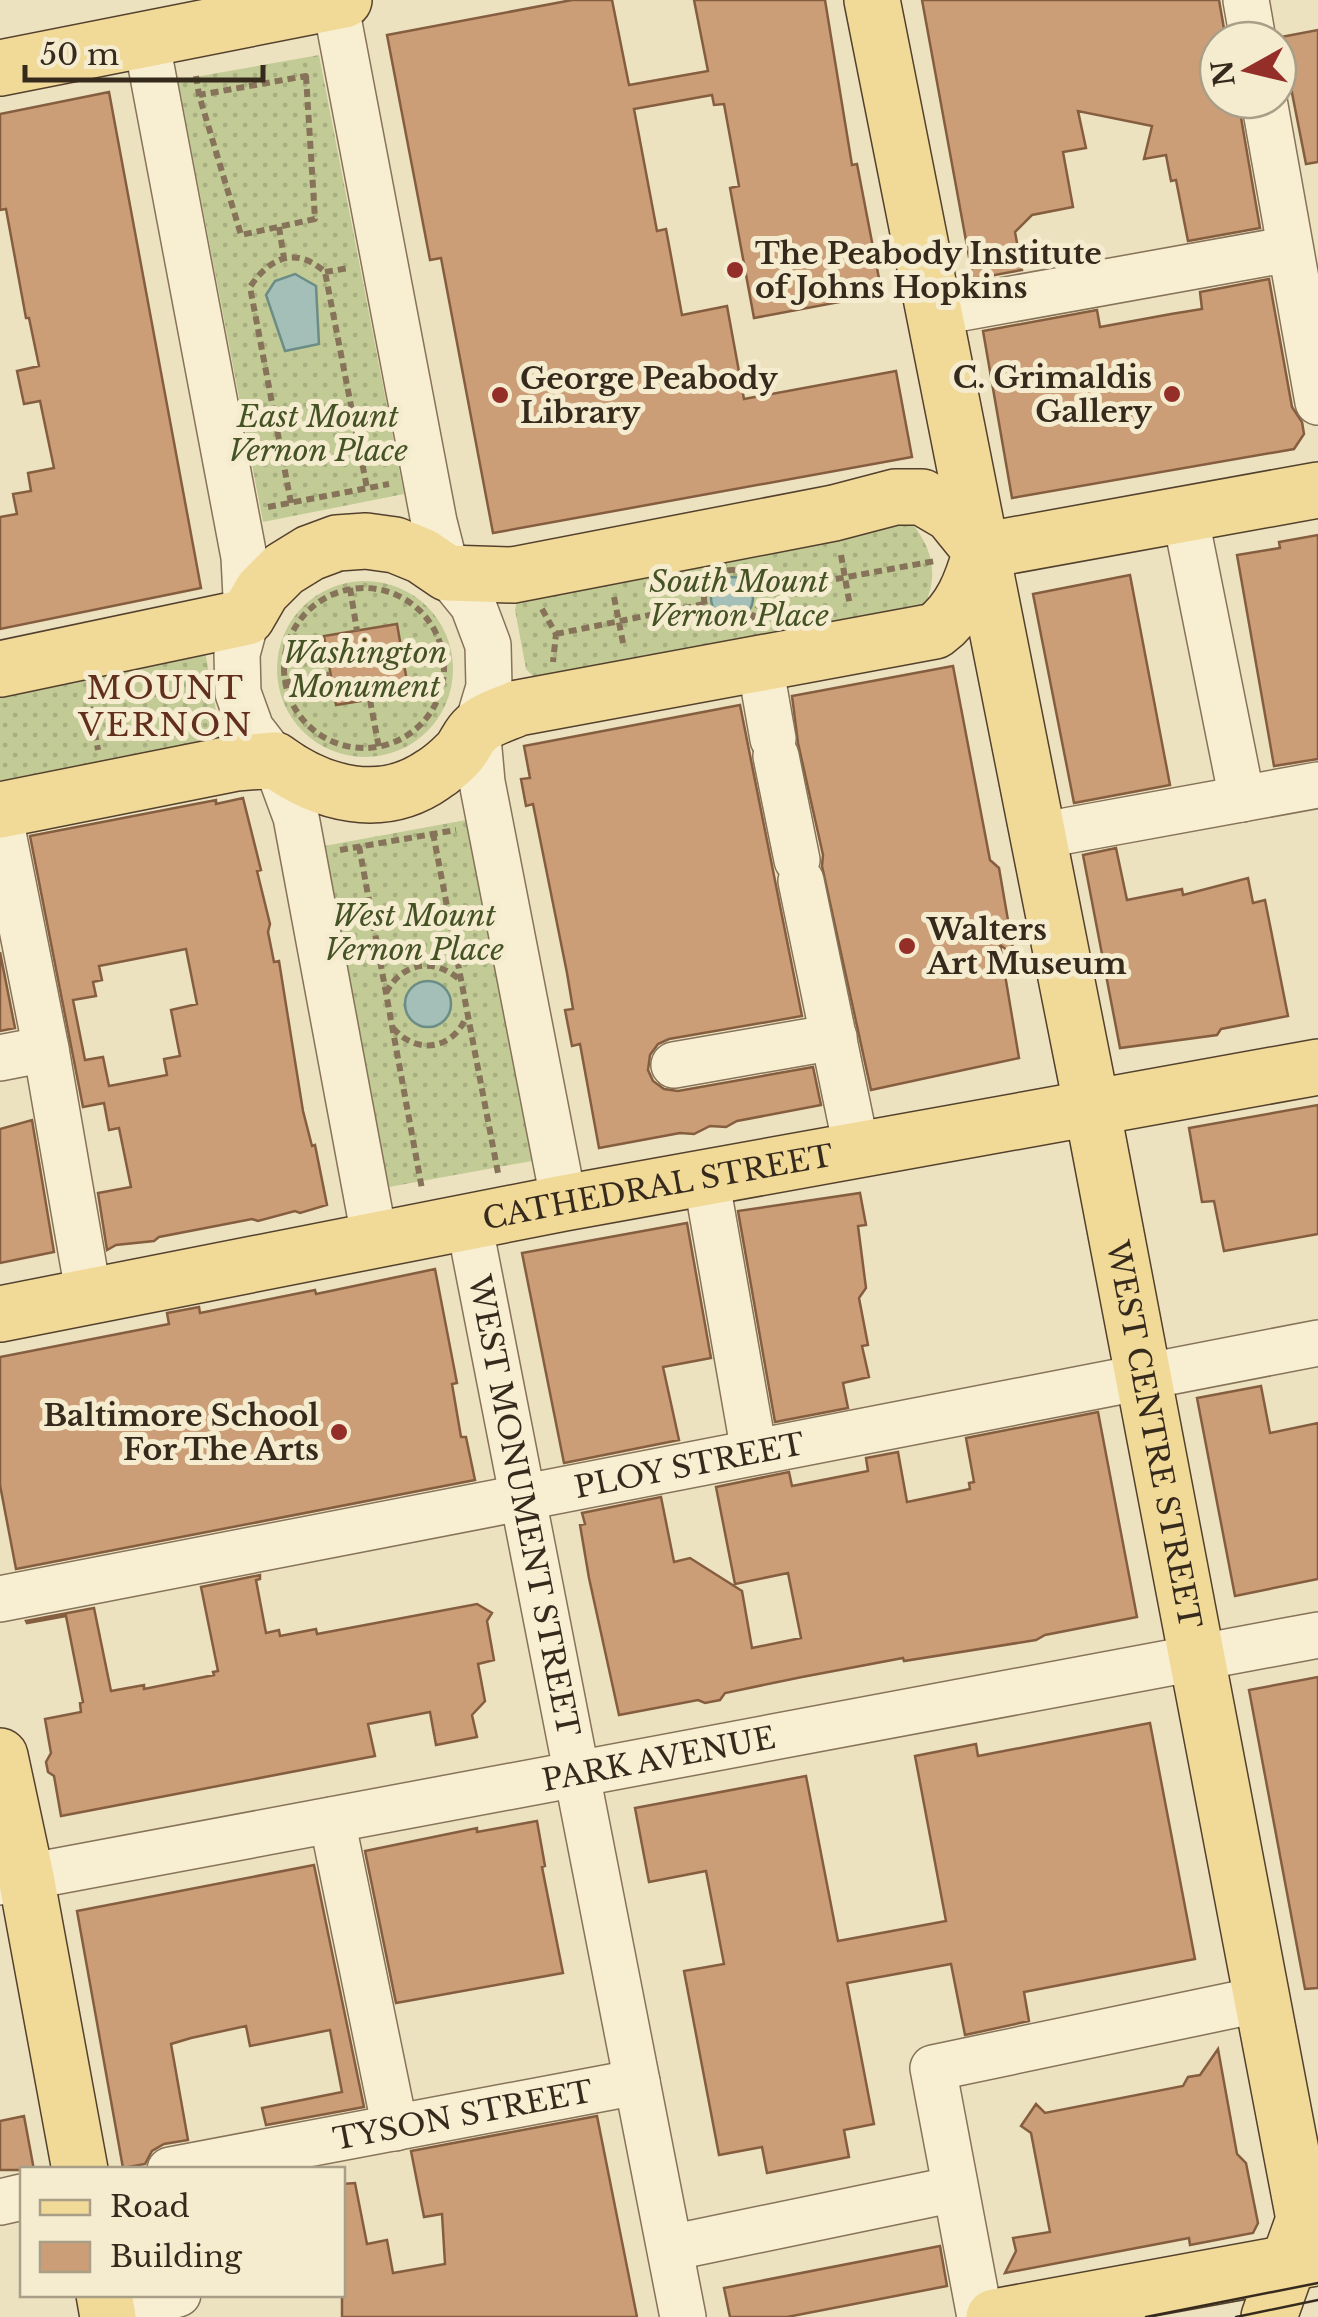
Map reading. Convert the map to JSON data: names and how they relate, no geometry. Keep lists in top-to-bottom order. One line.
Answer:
{"streets":{"main road":["CATHEDRAL STREET","WEST CENTRE STREET"],"street":["PLOY STREET","WEST MONUMENT STREET","PARK AVENUE","TYSON STREET"]},"crossings":[["CATHEDRAL STREET","WEST CENTRE STREET"],["CATHEDRAL STREET","WEST MONUMENT STREET"],["WEST CENTRE STREET","PLOY STREET"],["WEST CENTRE STREET","PARK AVENUE"],["PLOY STREET","WEST MONUMENT STREET"],["WEST MONUMENT STREET","PARK AVENUE"],["WEST MONUMENT STREET","TYSON STREET"]],"districts":["MOUNT VERNON"],"parks":["East Mount Vernon Place","South Mount Vernon Place","Washington Monument","West Mount Vernon Place"],"places":["The Peabody Institute of Johns Hopkins","C. Grimaldis Gallery","George Peabody Library","Walters Art Museum","Baltimore School For The Arts"],"legend":["Road","Building"],"scale_bar":"50 m","north":"left"}
